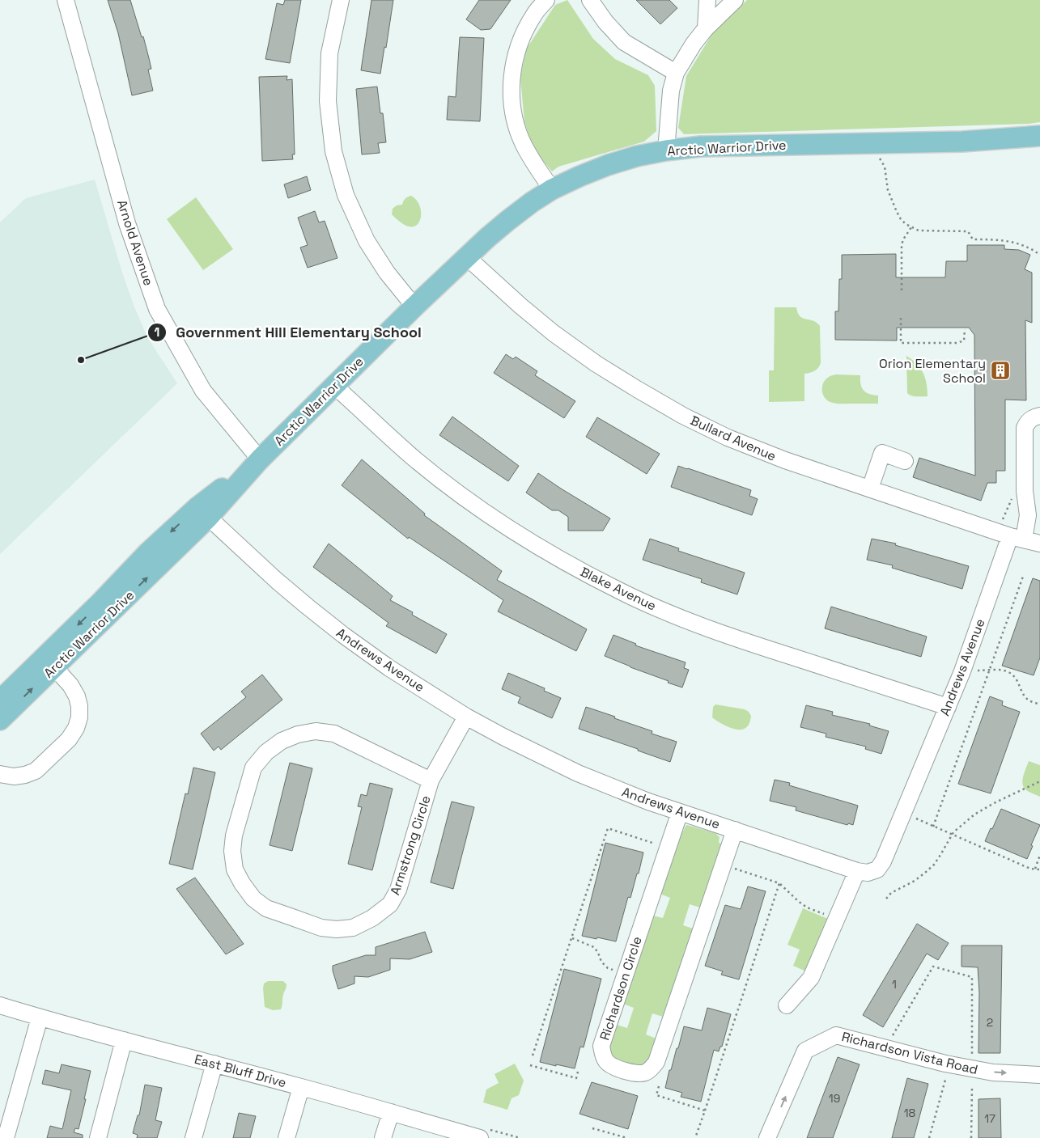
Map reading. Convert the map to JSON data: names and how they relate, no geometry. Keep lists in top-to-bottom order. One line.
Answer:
{"streets":{"main road":["Arctic Warrior Drive"],"street":["Arnold Avenue","Bullard Avenue","Blake Avenue","Andrews Avenue","Armstrong Circle","Richardson Circle","Richardson Vista Road","East Bluff Drive"]},"crossings":[["Arctic Warrior Drive","Arnold Avenue"],["Arctic Warrior Drive","Bullard Avenue"],["Arctic Warrior Drive","Blake Avenue"],["Arctic Warrior Drive","Andrews Avenue"],["Bullard Avenue","Andrews Avenue"],["Blake Avenue","Andrews Avenue"],["Andrews Avenue","Armstrong Circle"],["Andrews Avenue","Richardson Circle"]],"one_way":["Richardson Vista Road"],"places":{"other":["Government Hill Elementary School"],"building":["Orion Elementary School"]},"house_numbers":["1","2","19","18","17"]}
